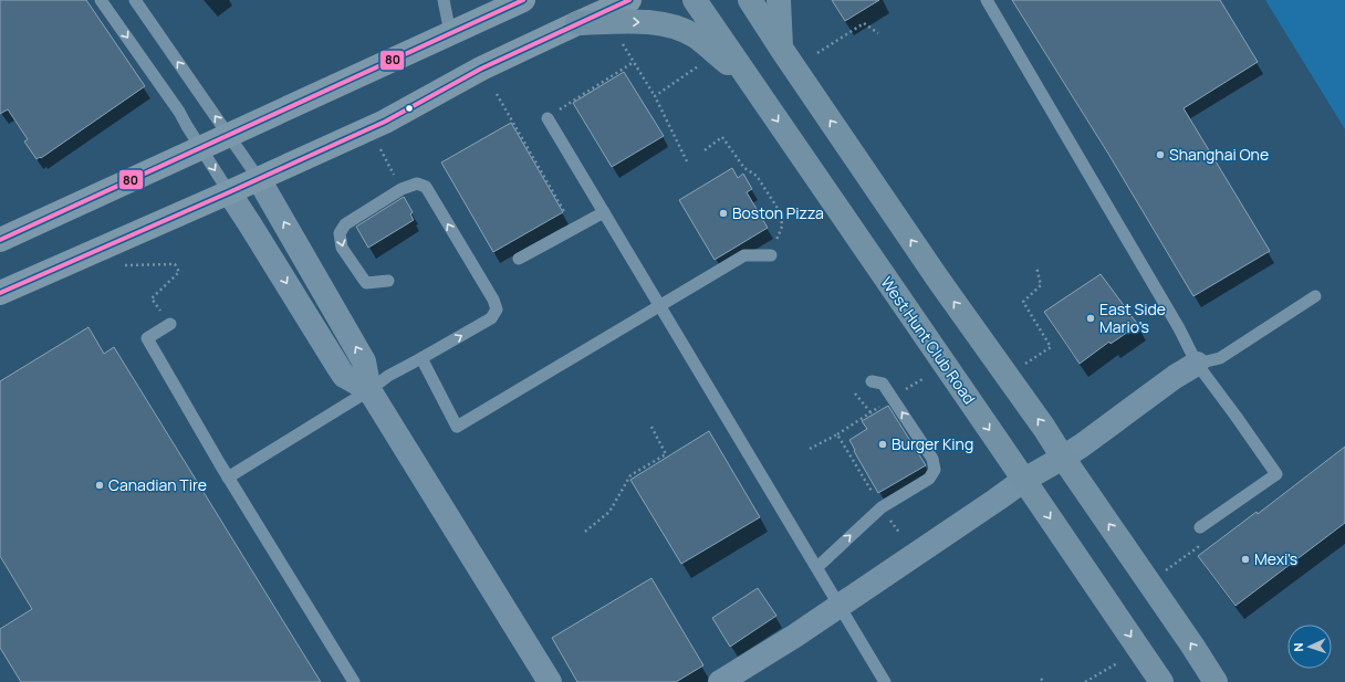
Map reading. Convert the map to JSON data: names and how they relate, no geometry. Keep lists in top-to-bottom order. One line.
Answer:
{"streets":{"main road":["West Hunt Club Road"]},"places":["Shanghai One","Boston Pizza","East Side Mario's","Burger King","Canadian Tire","Mexi's"],"lines":["transit line 80"],"north":"left"}
